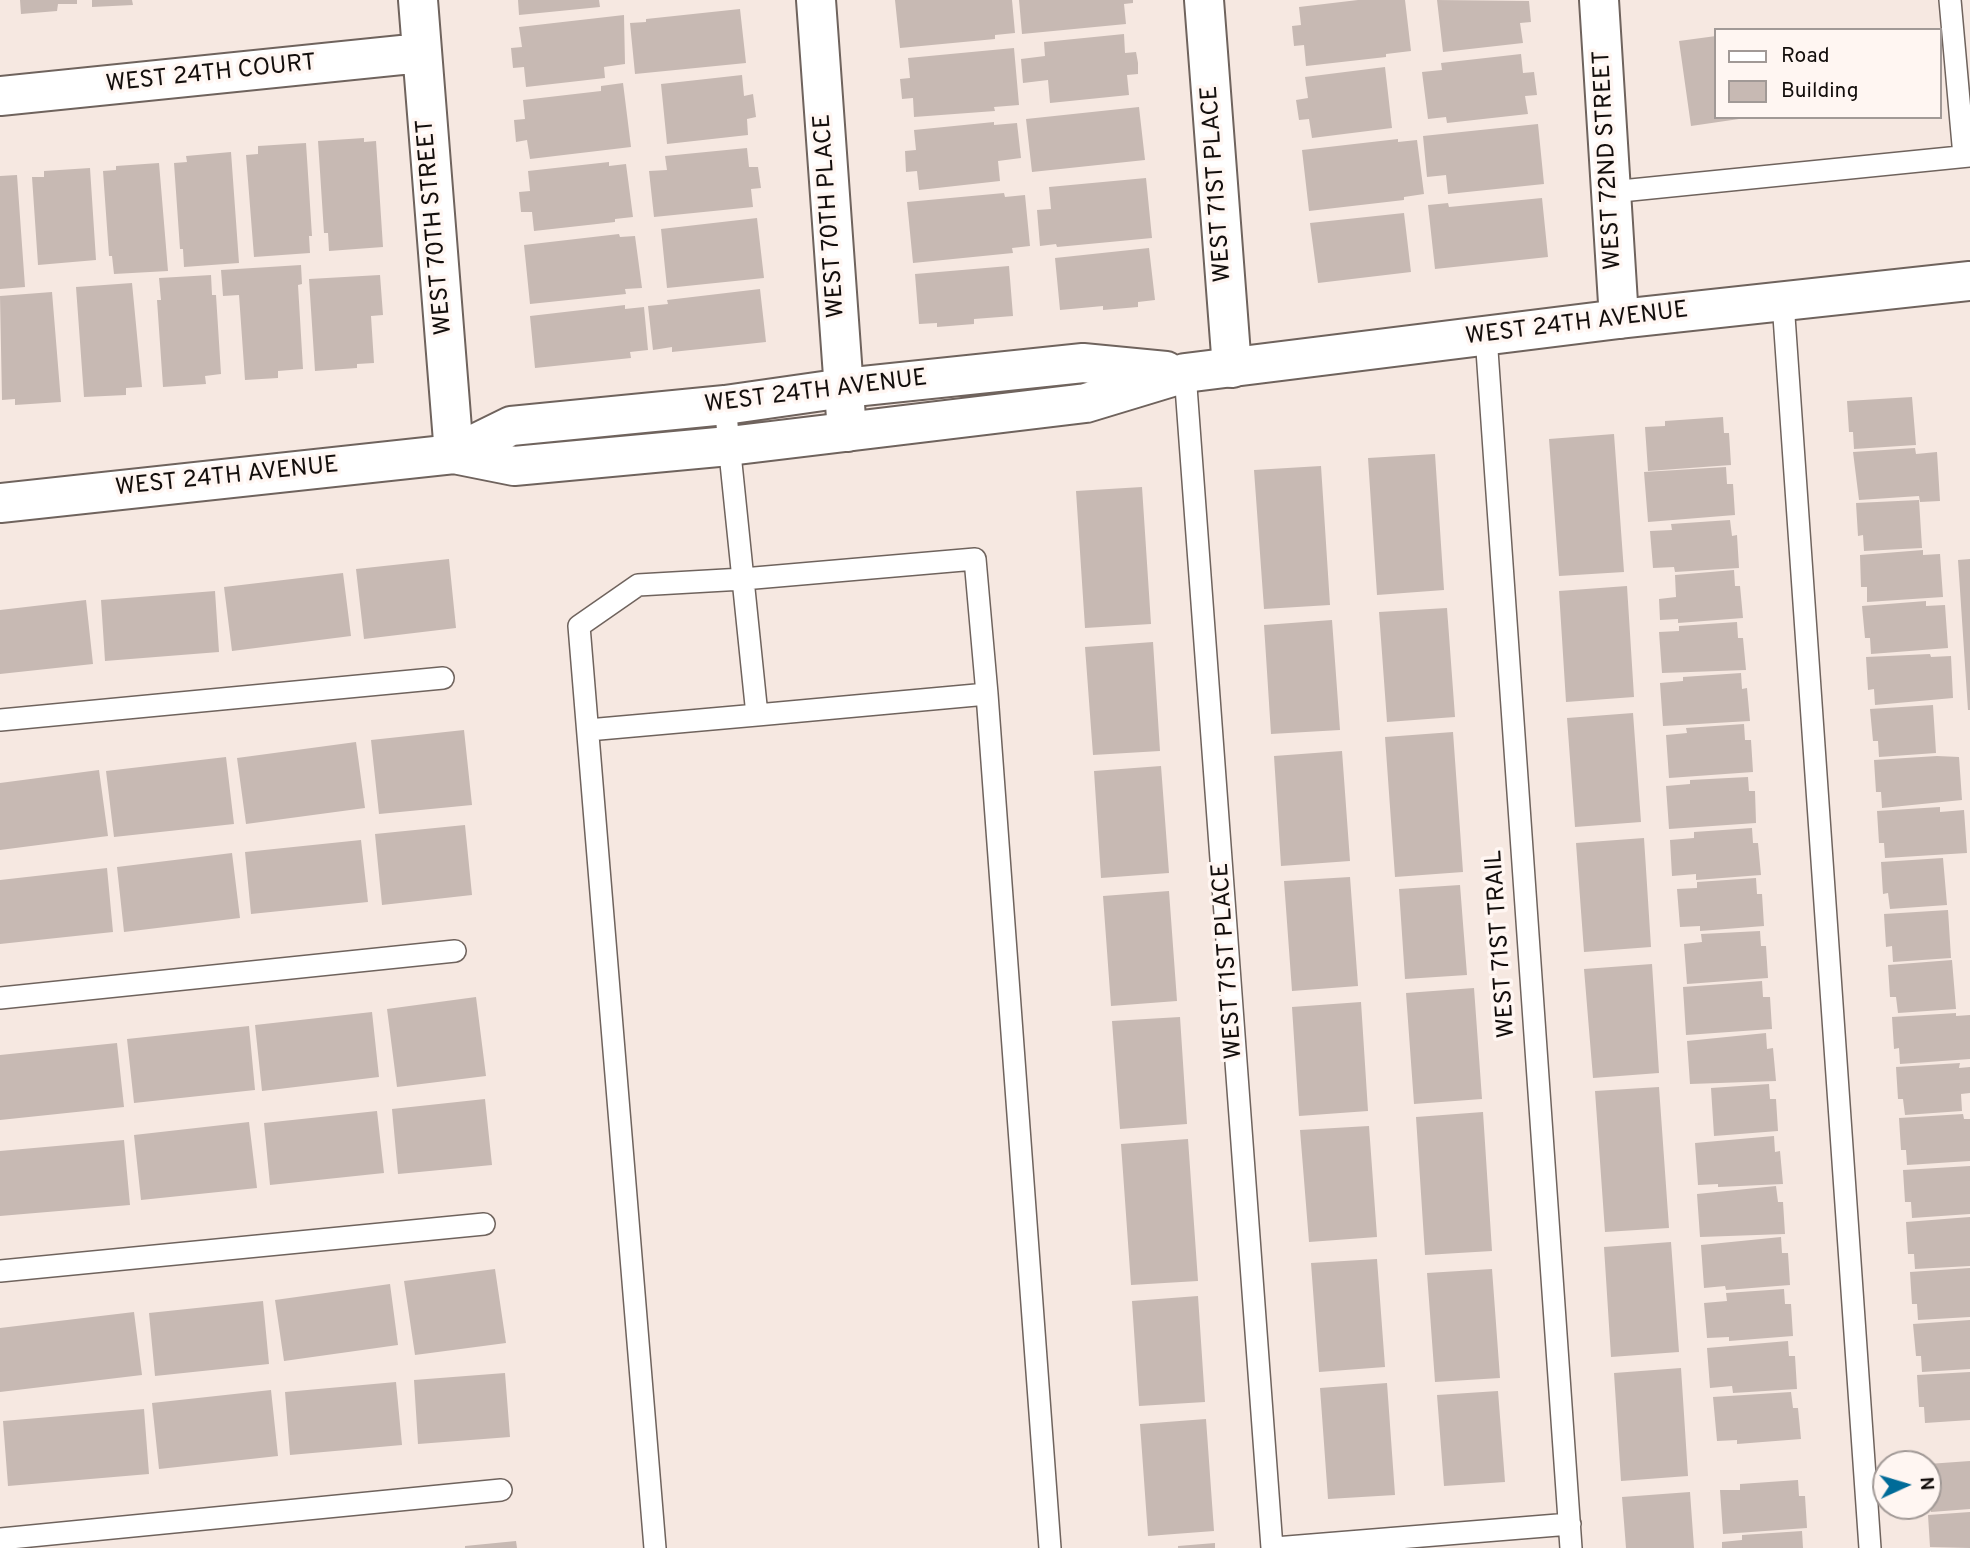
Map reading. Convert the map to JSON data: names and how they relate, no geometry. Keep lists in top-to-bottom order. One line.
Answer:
{"streets":{"street":["WEST 24TH COURT","WEST 72ND STREET","WEST 71ST PLACE","WEST 70TH PLACE","WEST 70TH STREET","WEST 24TH AVENUE"],"lane":["WEST 71ST TRAIL"]},"crossings":[["WEST 24TH COURT","WEST 70TH STREET"],["WEST 72ND STREET","WEST 24TH AVENUE"],["WEST 71ST PLACE","WEST 24TH AVENUE"],["WEST 70TH PLACE","WEST 24TH AVENUE"],["WEST 70TH STREET","WEST 24TH AVENUE"],["WEST 24TH AVENUE","WEST 71ST TRAIL"]],"legend":["Road","Building"],"north":"right"}
